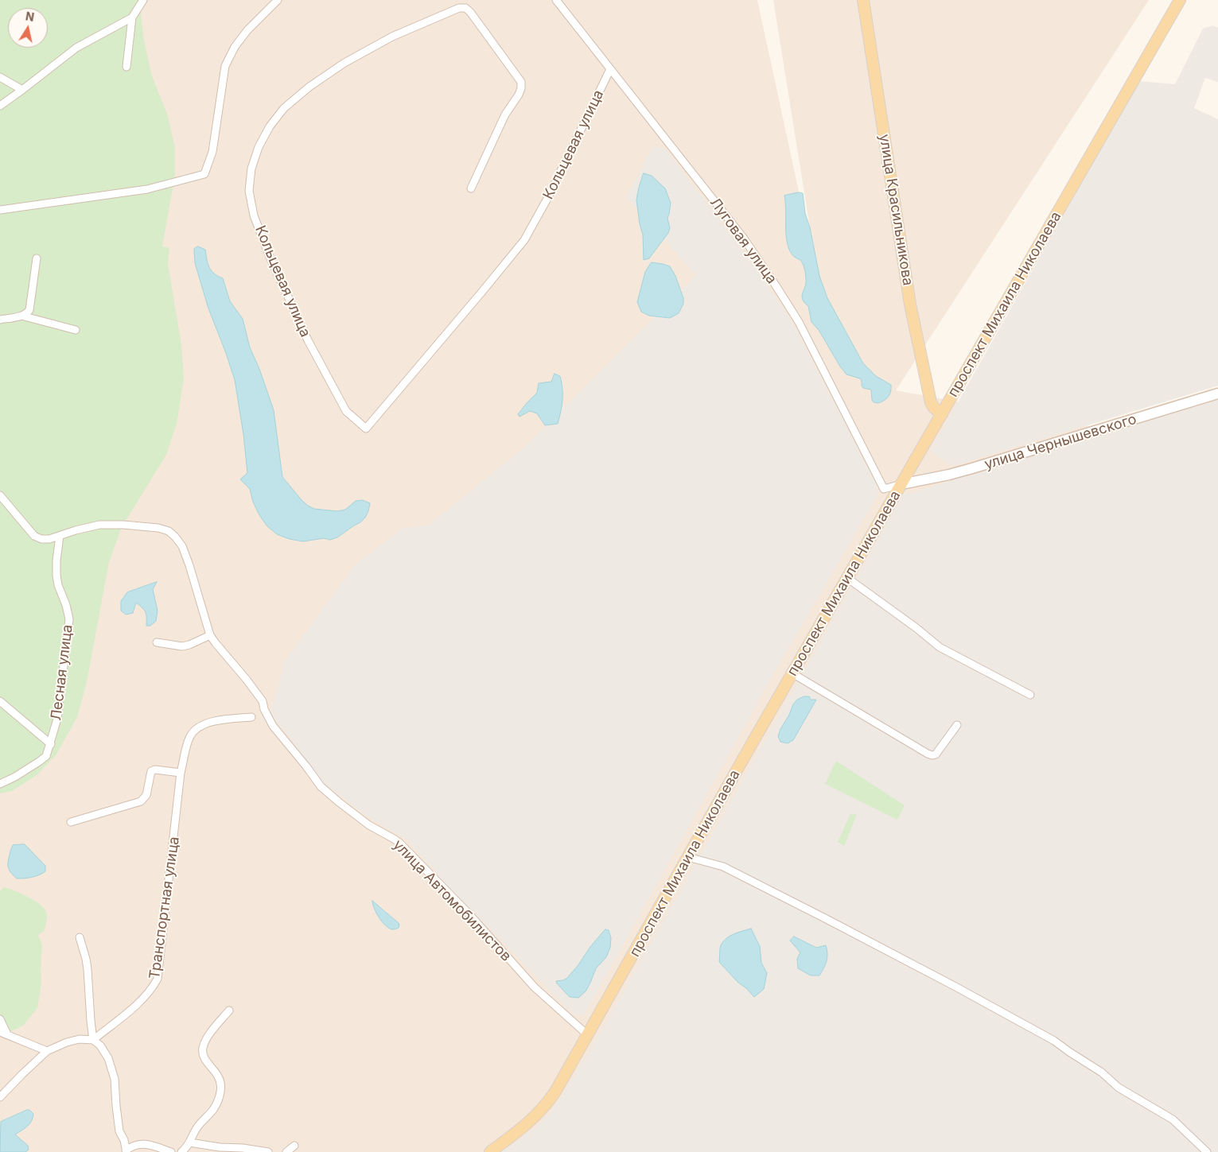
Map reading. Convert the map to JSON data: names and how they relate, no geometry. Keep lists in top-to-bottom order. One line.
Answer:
{"streets":{"main road":["улица Красильникова","проспект Михаила Николаева","улица Чернышевского"],"street":["Кольцевая улица","Луговая улица","Лесная улица","улица Автомобилистов","Транспортная улица"]},"crossings":[["Кольцевая улица","Луговая улица"],["улица Красильникова","проспект Михаила Николаева"],["Луговая улица","проспект Михаила Николаева"],["Луговая улица","улица Чернышевского"],["проспект Михаила Николаева","улица Чернышевского"],["проспект Михаила Николаева","улица Автомобилистов"],["Лесная улица","улица Автомобилистов"]],"north":"top"}
